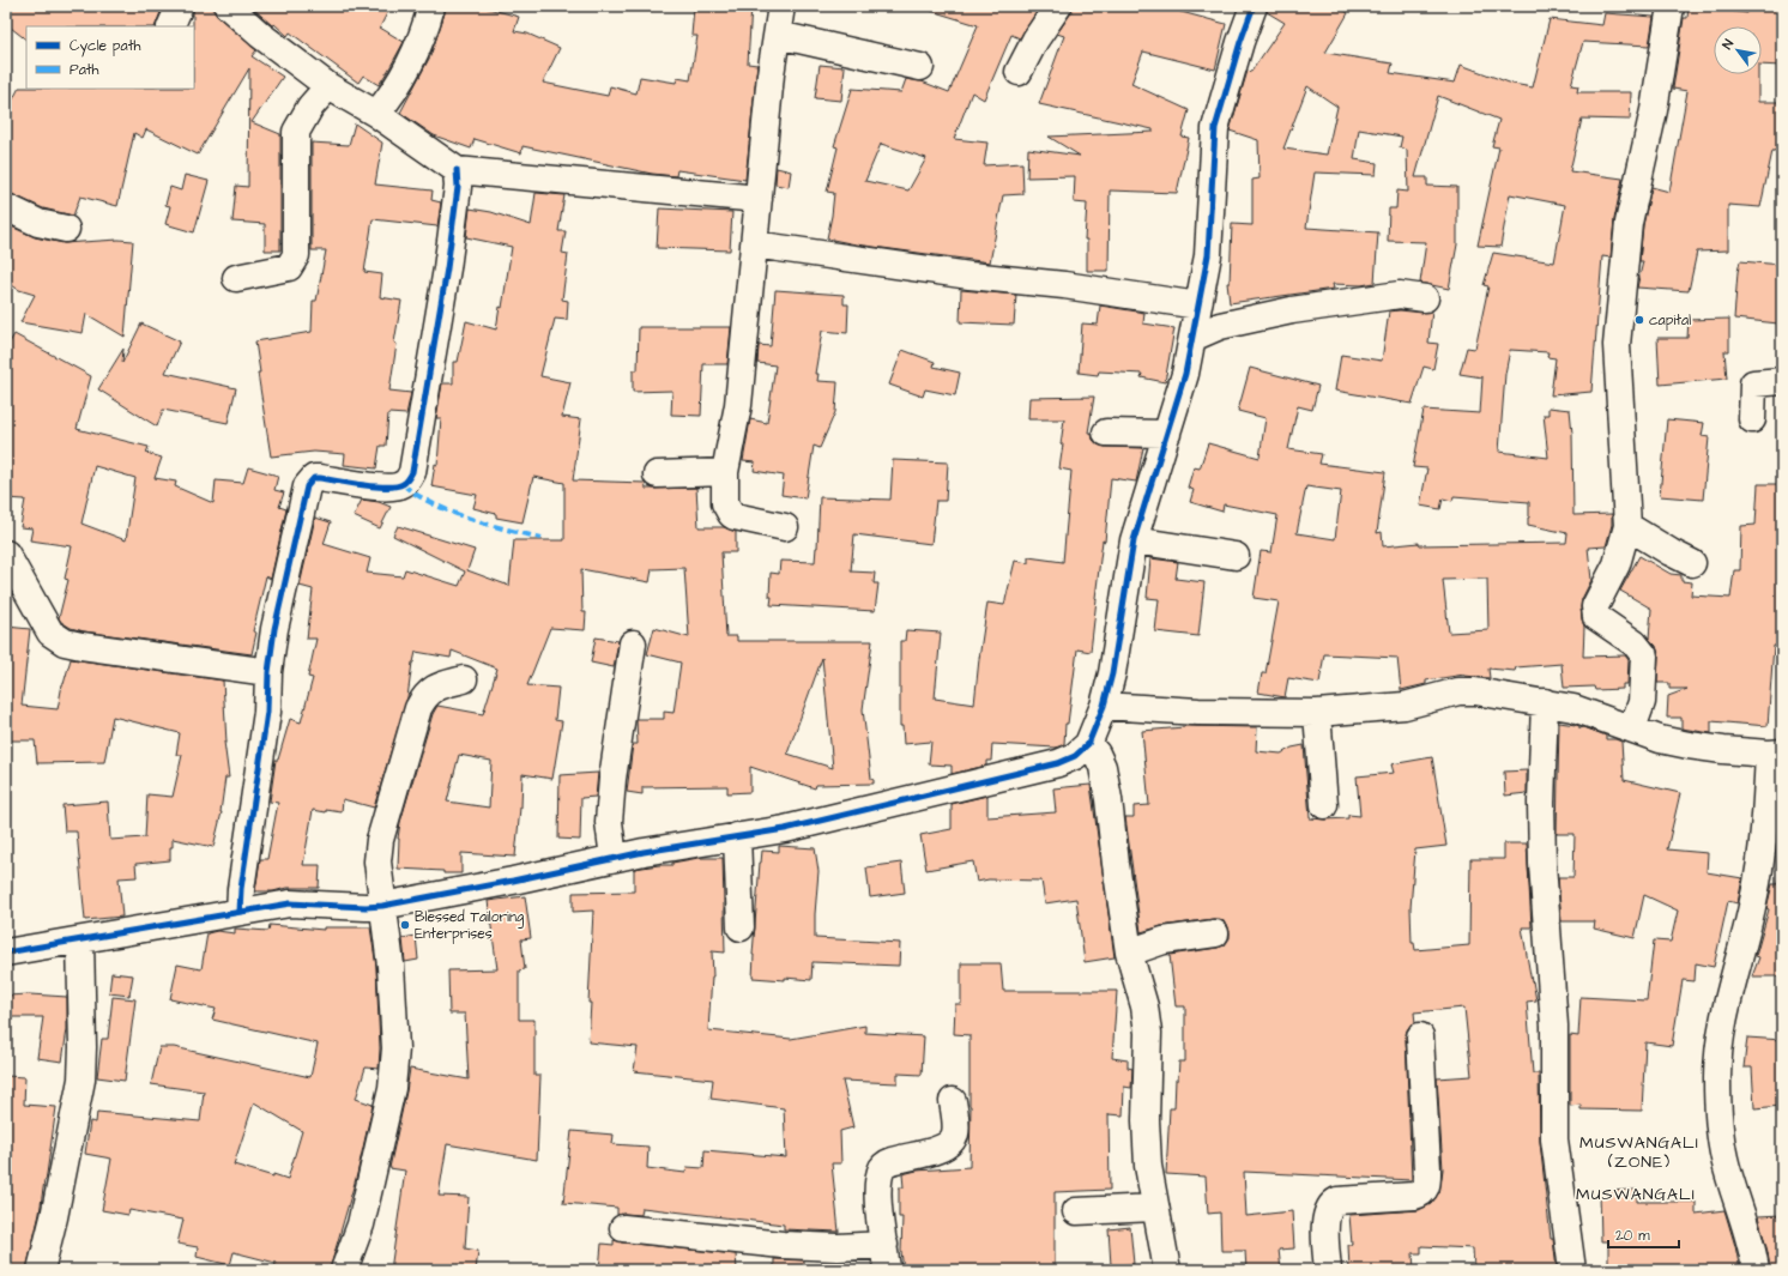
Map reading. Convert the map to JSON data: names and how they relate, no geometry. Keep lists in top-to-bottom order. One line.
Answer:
{"districts":["MUSWANGALI (ZONE)","MUSWANGALI"],"places":["capital","Blessed Tailoring Enterprises"],"legend":["Cycle path","Path"],"scale_bar":"20 m","north":"top left"}
